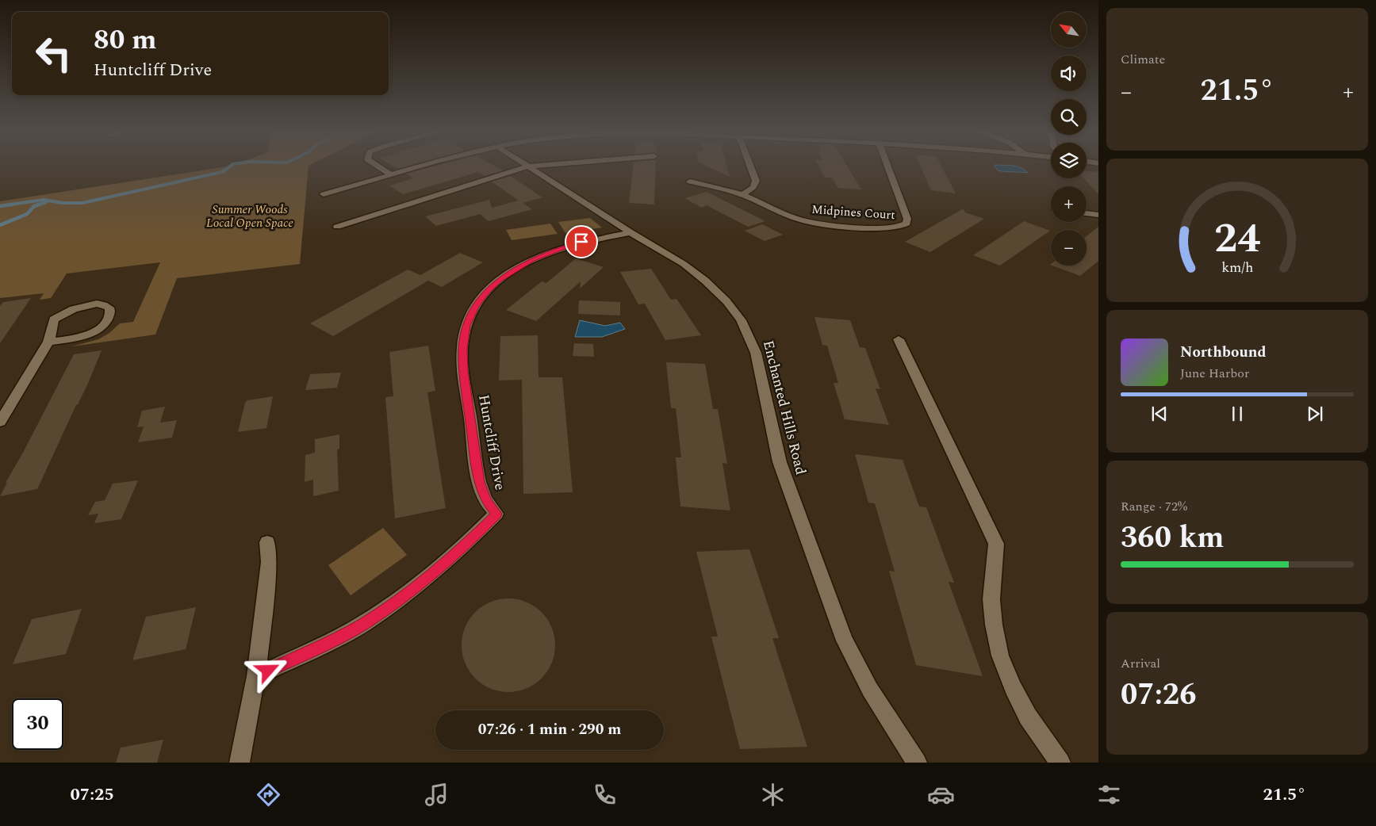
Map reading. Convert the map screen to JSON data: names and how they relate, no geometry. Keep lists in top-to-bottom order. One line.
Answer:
{"streets":{"street":["Midpines Court","Enchanted Hills Road","Huntcliff Drive"]},"crossings":[["Enchanted Hills Road","Huntcliff Drive"]],"parks":["Summer Woods Local Open Space"],"north":"top left","page":{"tile":["Climate",["Range · 72%","360 km"],["Arrival","07:26"]],"map_buttons":["+","−"],"turn":["80 m","Huntcliff Drive"],"heat":["−","21.5°","+"],"song":["Northbound","June Harbor"],"limit":"30","trip":"07:26 · 1 min · 290 m","tabs":["07:25","21.5°"],"gauge":["24","km/h"]}}
